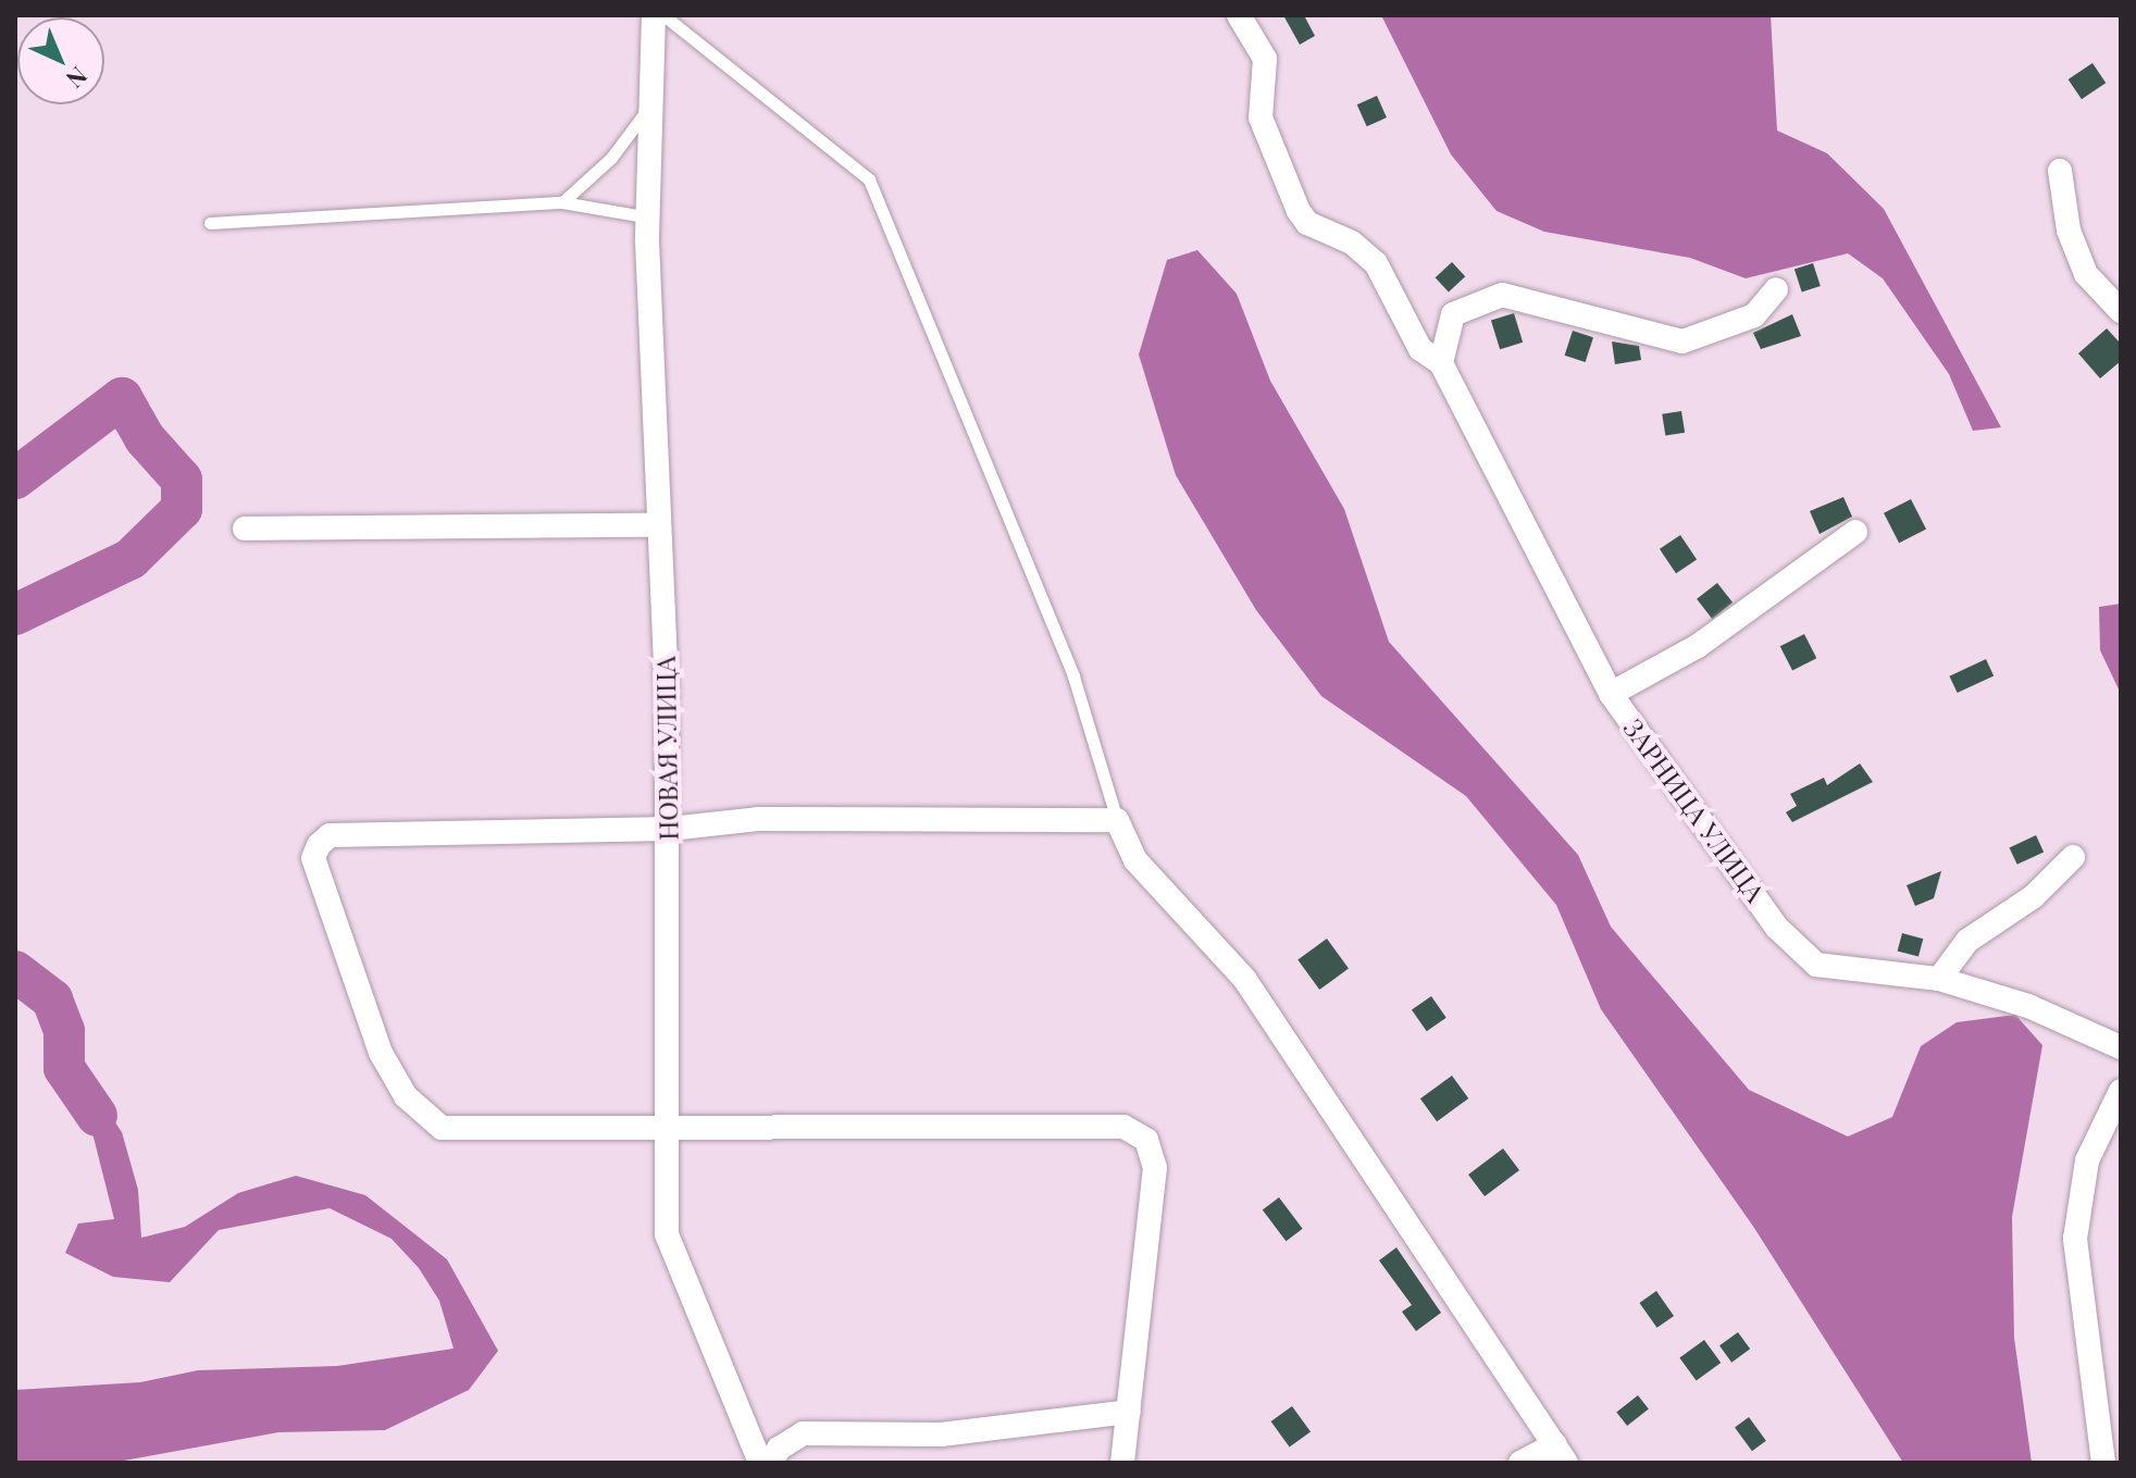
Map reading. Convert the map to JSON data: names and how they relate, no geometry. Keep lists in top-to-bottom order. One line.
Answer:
{"streets":{"street":["НОВАЯ УЛИЦА","ЗАРНИЦА УЛИЦА"]},"north":"bottom right"}
